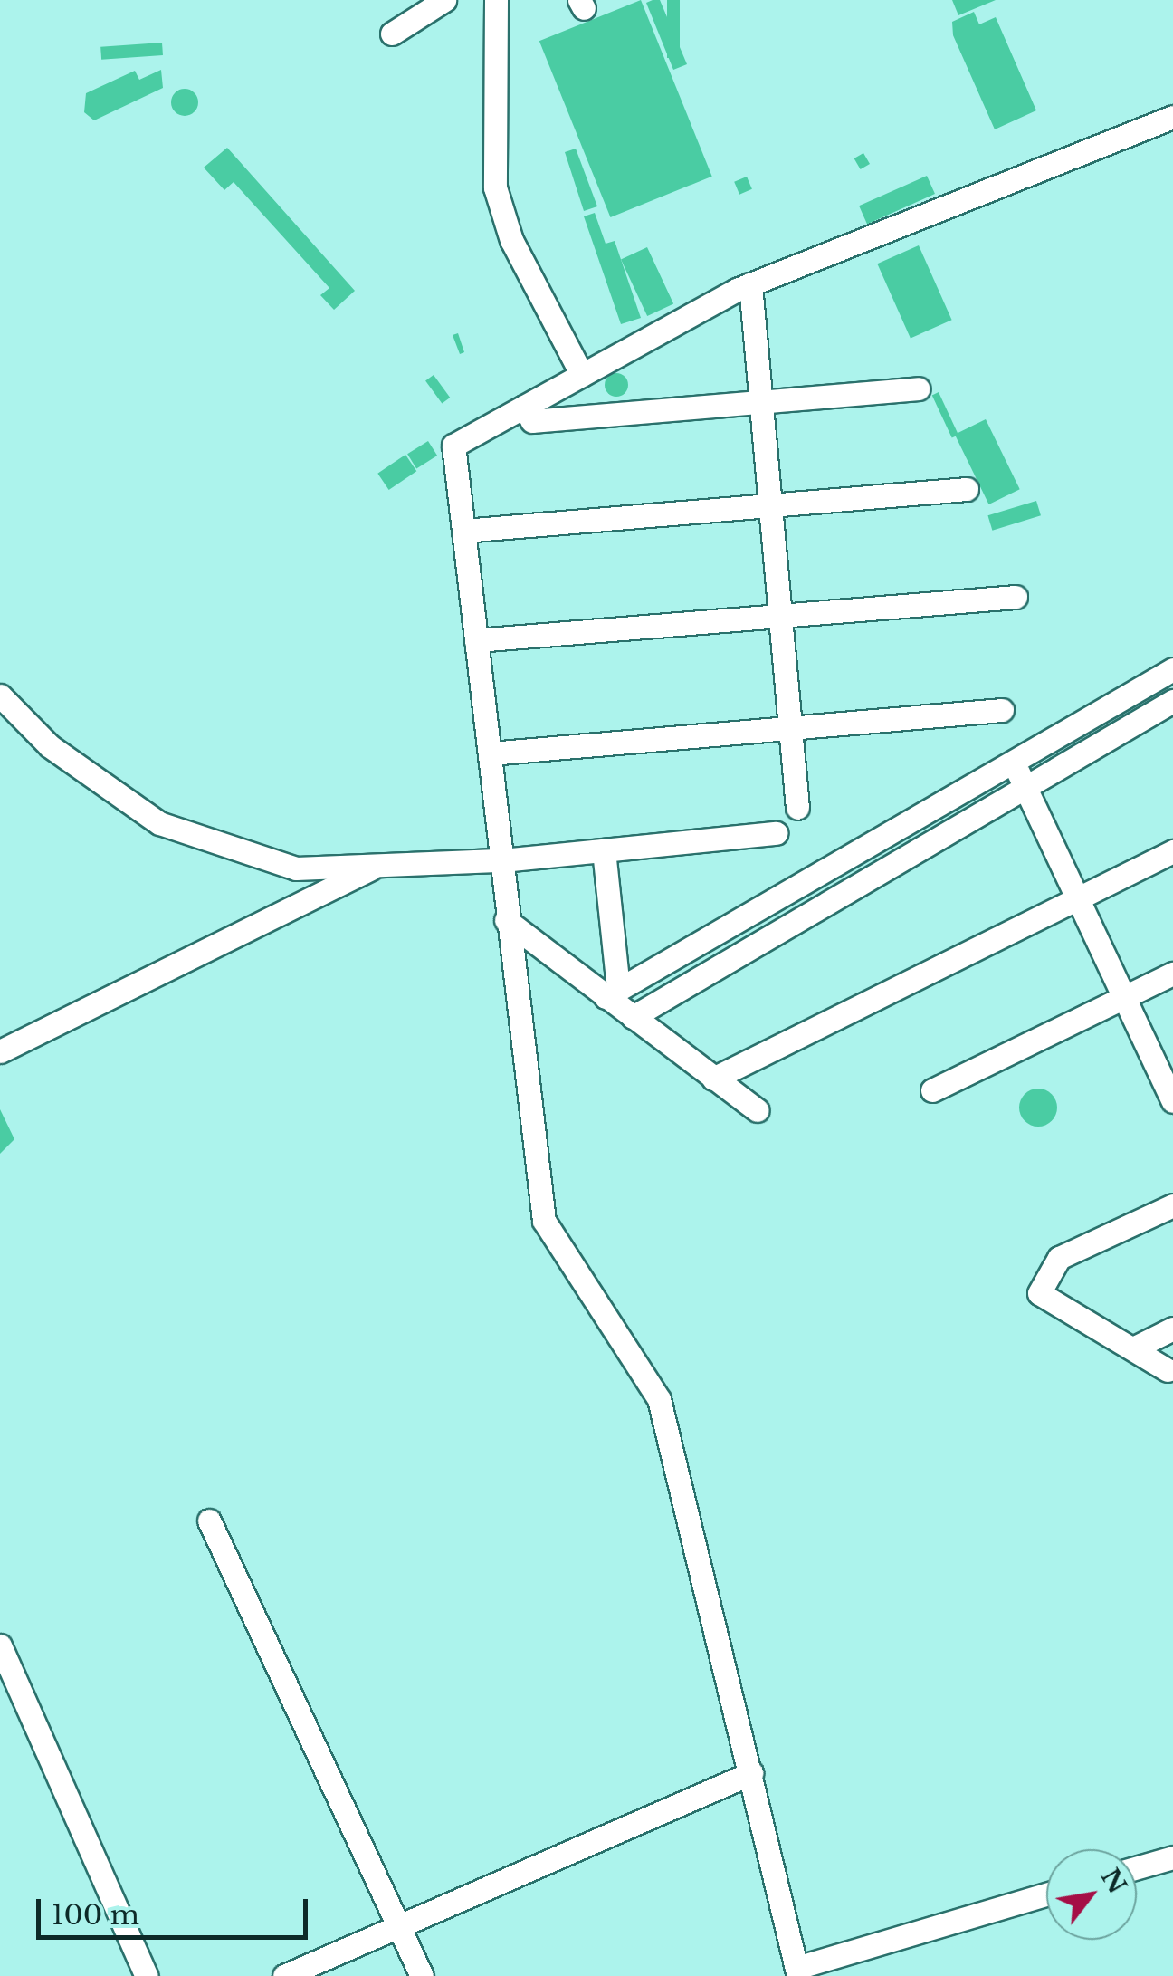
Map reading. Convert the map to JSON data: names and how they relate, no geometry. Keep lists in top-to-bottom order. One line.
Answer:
{"scale_bar":"100 m","north":"top right"}
